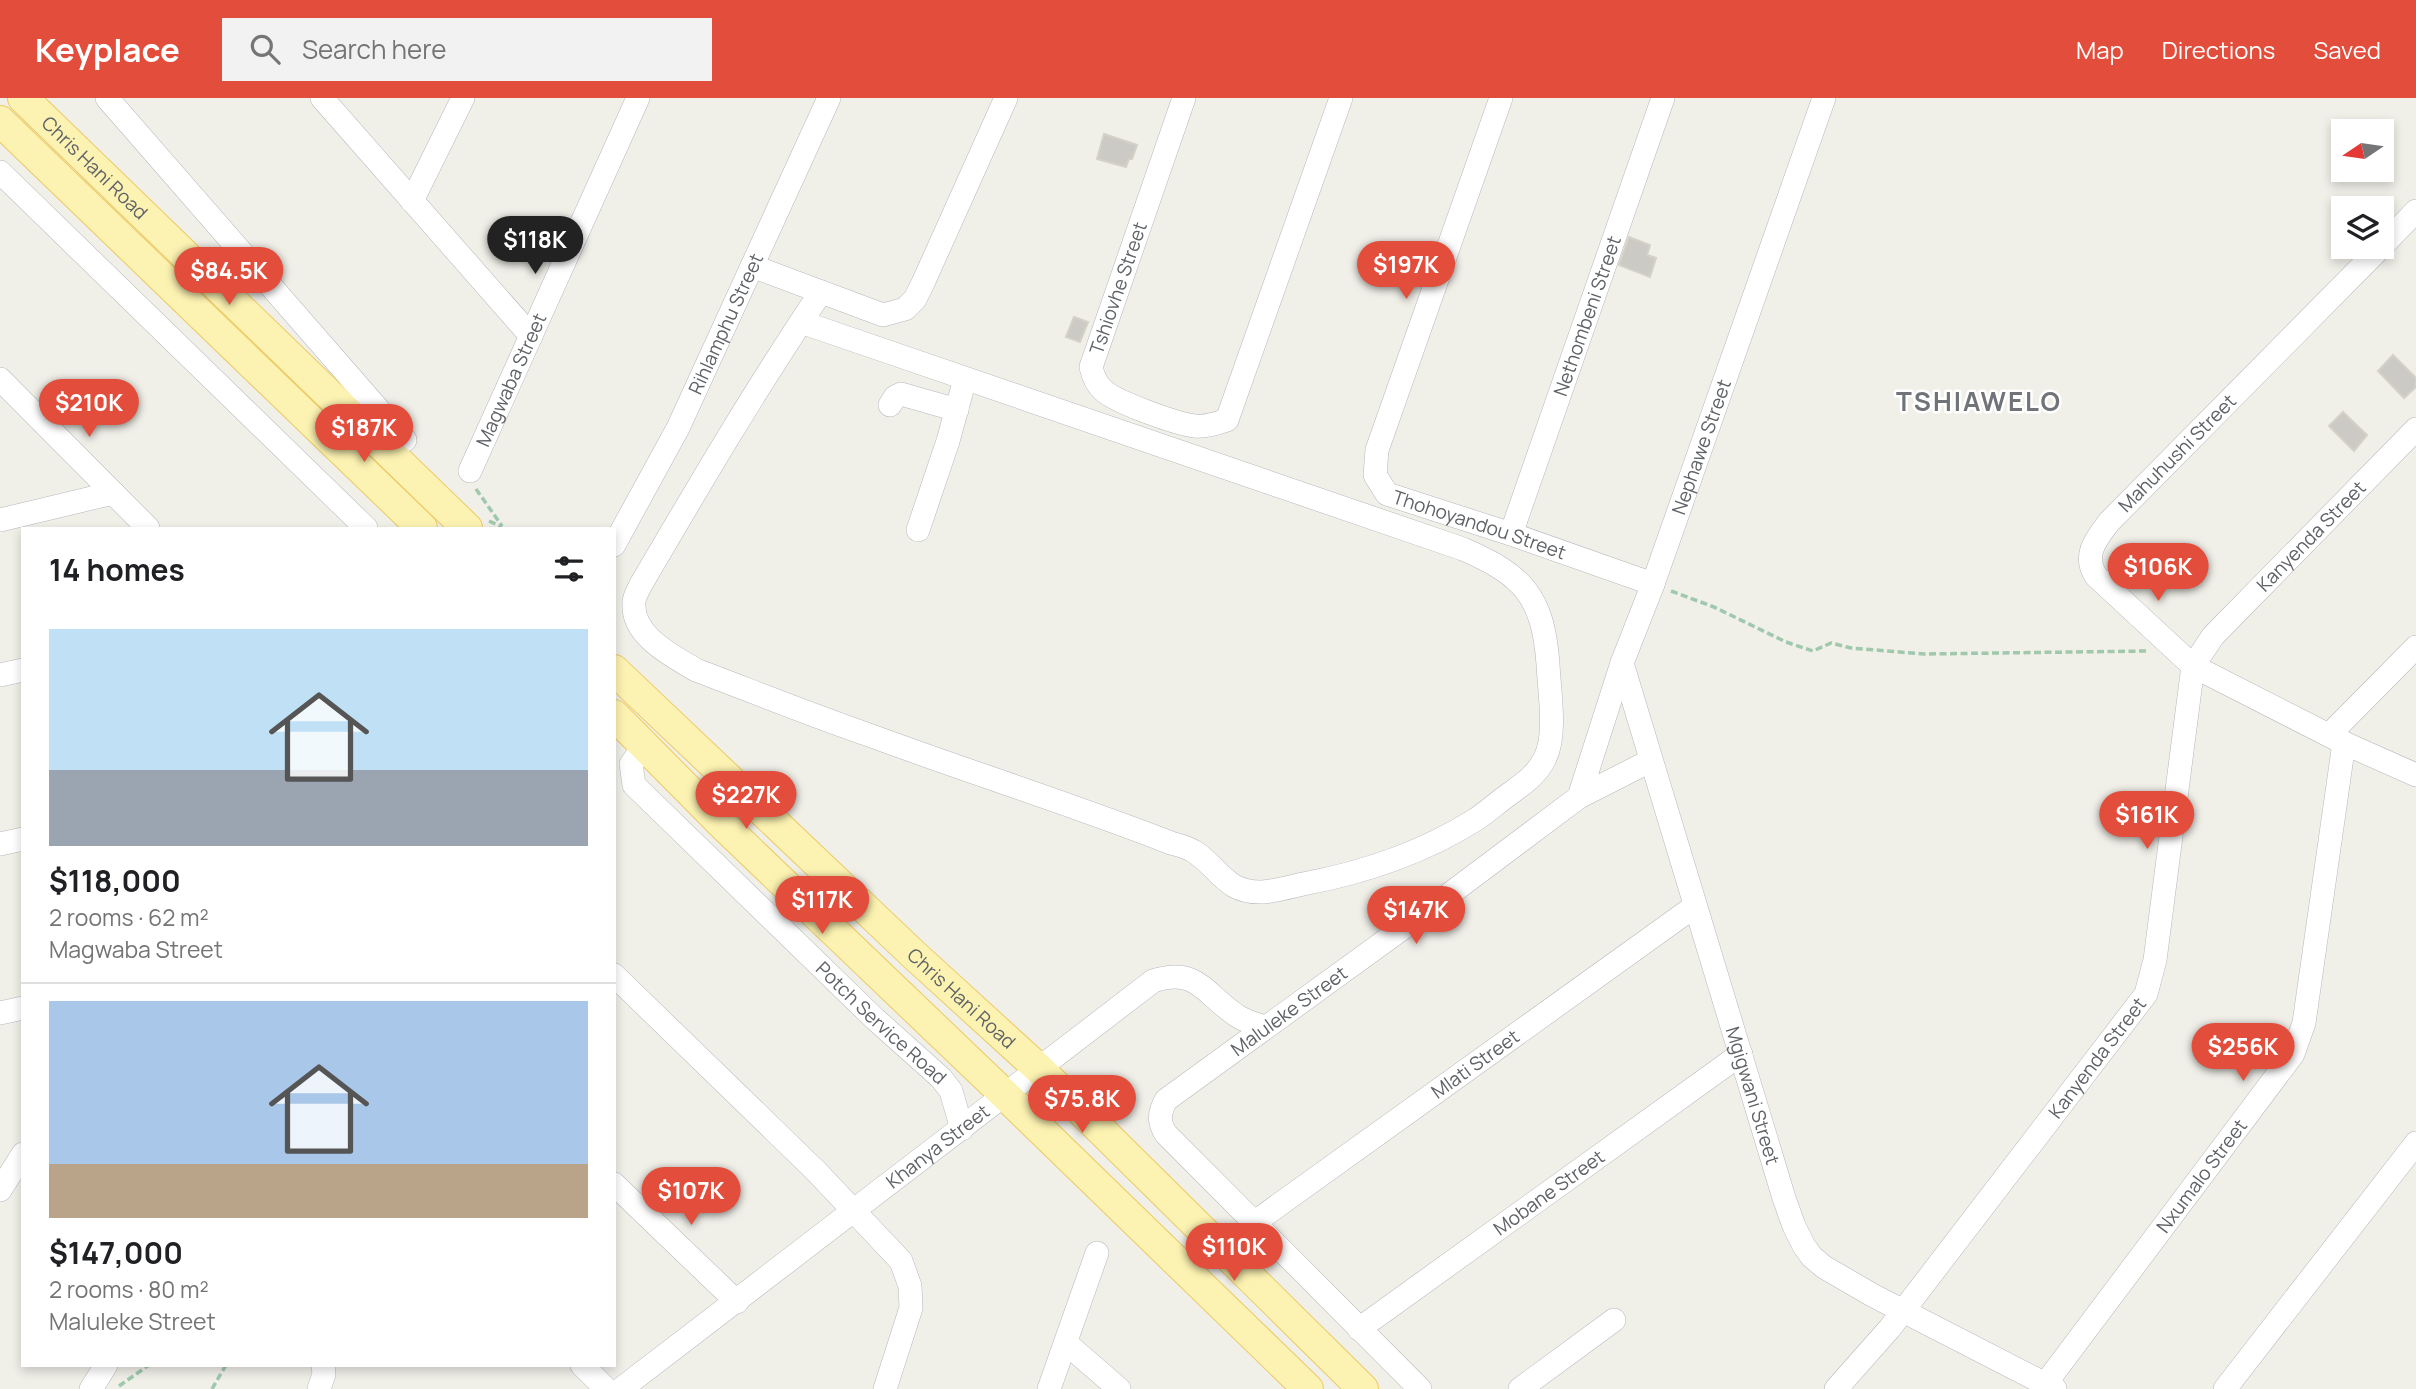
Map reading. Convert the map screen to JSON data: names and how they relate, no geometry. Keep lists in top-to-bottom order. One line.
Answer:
{"streets":{"main road":["Chris Hani Road"],"street":["Tshiovhe Street","Nethombeni Street","Rihlamphu Street","Magwaba Street","Nephawe Street","Mahuhushi Street","Thohoyandou Street","Kanyenda Street","Maluleke Street","Potch Service Road","Mlati Street","Mgigwani Street","Khanya Street","Nxumalo Street","Mobane Street"]},"crossings":[["Chris Hani Road","Potch Service Road"],["Chris Hani Road","Khanya Street"],["Nethombeni Street","Thohoyandou Street"],["Nephawe Street","Thohoyandou Street"],["Nephawe Street","Maluleke Street"],["Nephawe Street","Mgigwani Street"],["Mahuhushi Street","Kanyenda Street"],["Mahuhushi Street","Nxumalo Street"],["Kanyenda Street","Mgigwani Street"],["Maluleke Street","Mlati Street"],["Maluleke Street","Mgigwani Street"],["Maluleke Street","Khanya Street"],["Potch Service Road","Khanya Street"],["Mlati Street","Mgigwani Street"],["Mgigwani Street","Nxumalo Street"],["Mgigwani Street","Mobane Street"]],"districts":["TSHIAWELO"],"north":"left","page":{"header":"Keyplace","search":"Search here","nav":["Map","Directions","Saved"],"price":["$118K","$197K","$84.5K","$210K","$187K","$106K","$227K","$161K","$117K","$147K","$256K","$75.8K","$107K","$110K"],"heading":"14 homes","list":[{"name":"$118,000","note":"2 rooms · 62 m² · Magwaba Street"},{"name":"$147,000","note":"2 rooms · 80 m² · Maluleke Street"}]}}
